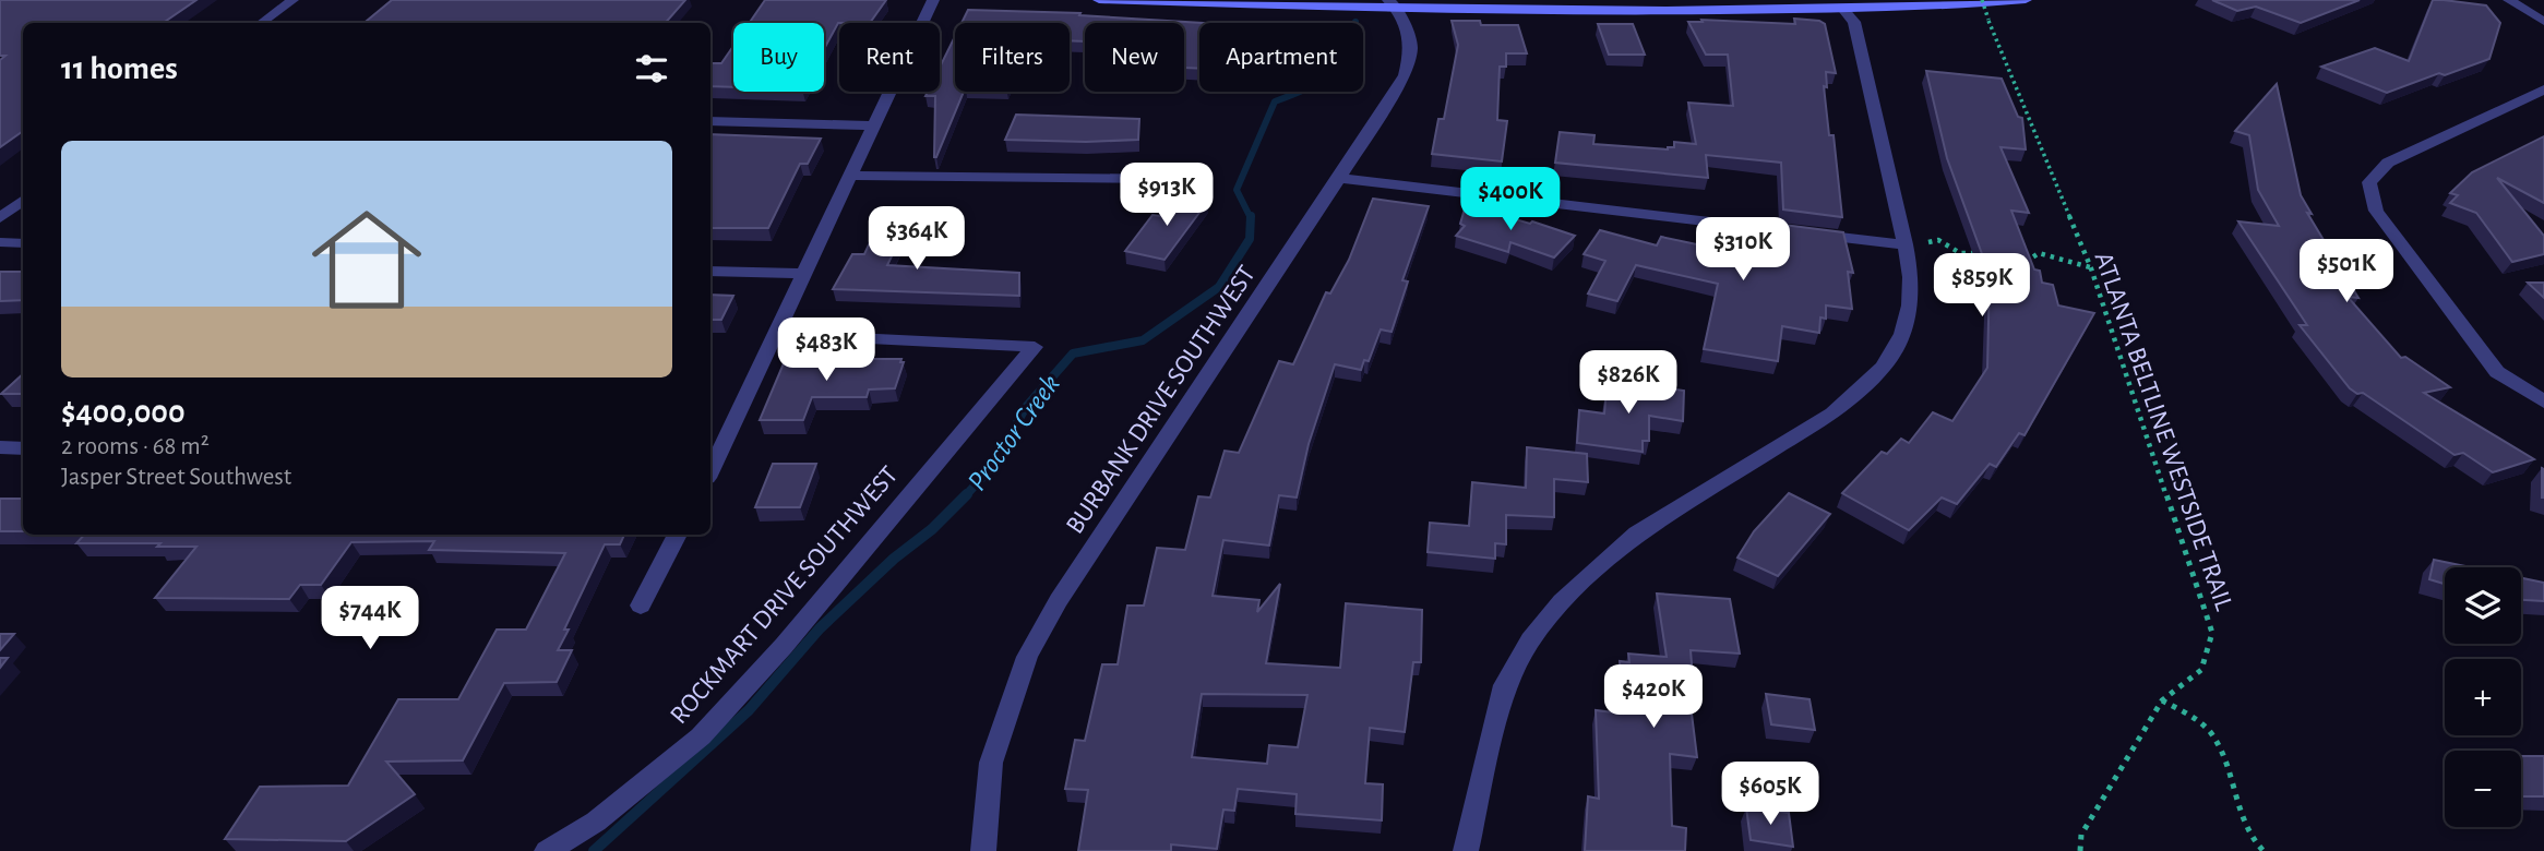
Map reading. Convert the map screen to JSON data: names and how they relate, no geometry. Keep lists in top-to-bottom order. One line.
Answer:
{"streets":{"street":["BURBANK DRIVE SOUTHWEST","ROCKMART DRIVE SOUTHWEST"],"path":["ATLANTA BELTLINE WESTSIDE TRAIL"]},"water":["Proctor Creek"],"page":{"chip":["Buy","Rent","Filters","New","Apartment"],"heading":"11 homes","list":[{"name":"$400,000","note":"2 rooms · 68 m² · Jasper Street Southwest"}],"price":["$913K","$400K","$364K","$310K","$501K","$859K","$483K","$826K","$744K","$420K","$605K"],"map_buttons":["+","−"]}}
